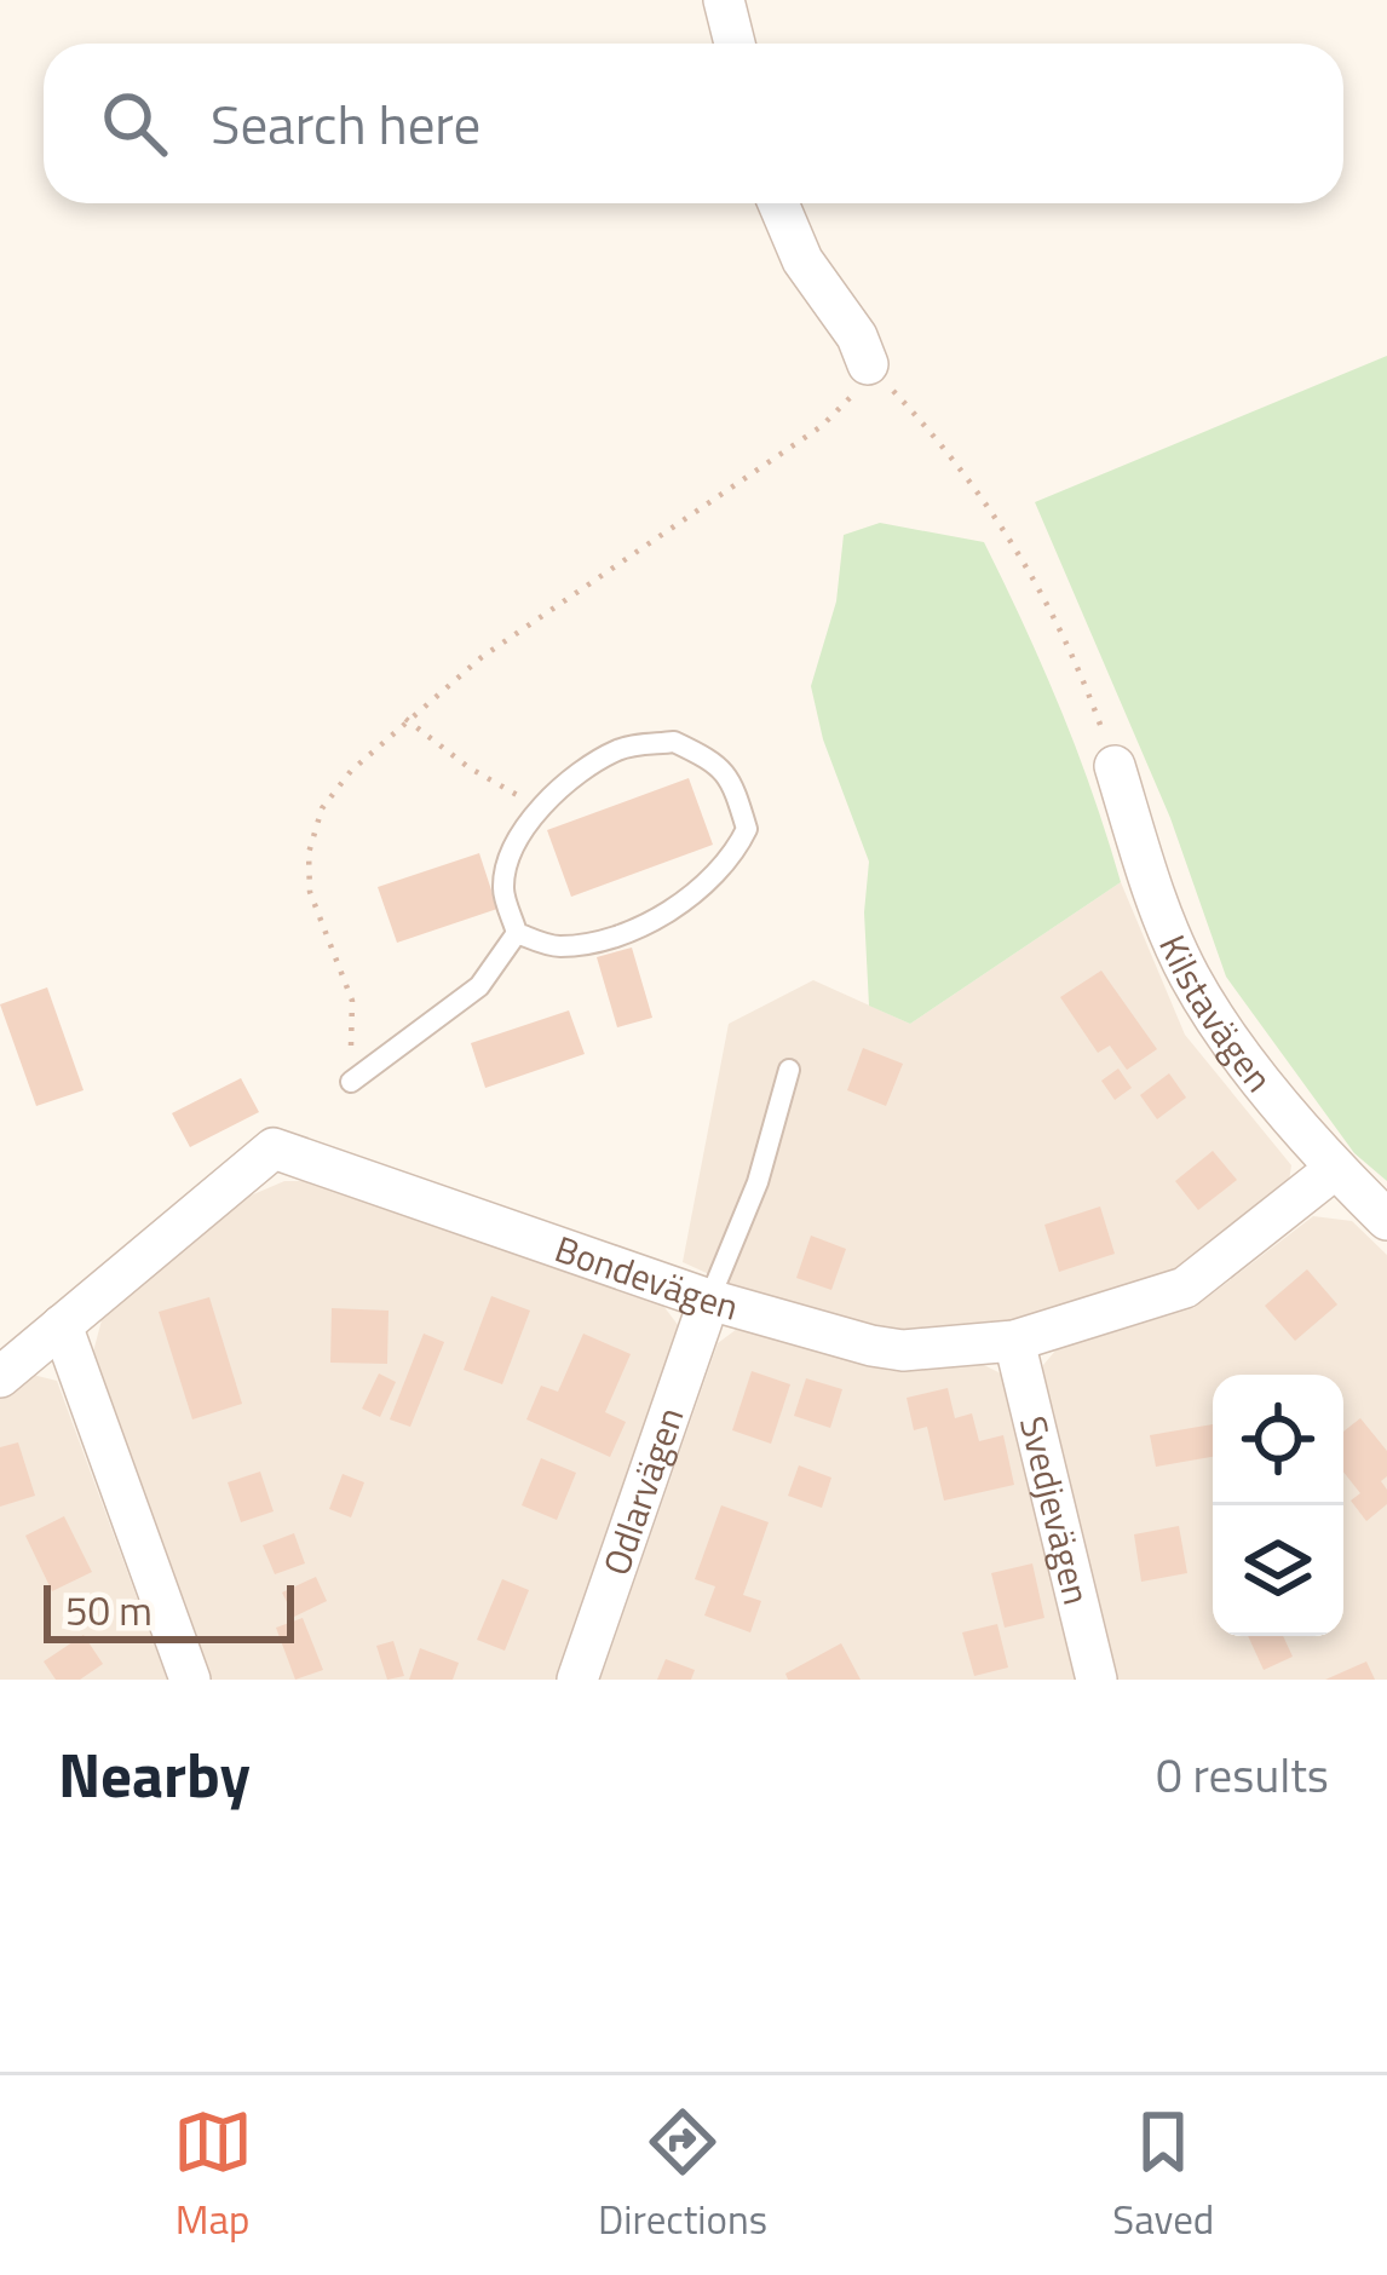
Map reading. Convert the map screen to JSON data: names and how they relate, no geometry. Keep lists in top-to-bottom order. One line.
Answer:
{"streets":{"street":["Kilstavägen","Bondevägen","Odlarvägen","Svedjevägen"]},"crossings":[["Kilstavägen","Bondevägen"],["Bondevägen","Odlarvägen"],["Bondevägen","Svedjevägen"]],"scale_bar":"50 m","page":{"search":"Search here","scale":"50 m","heading":["Nearby","0 results"],"nav":["Map","Directions","Saved"]}}
